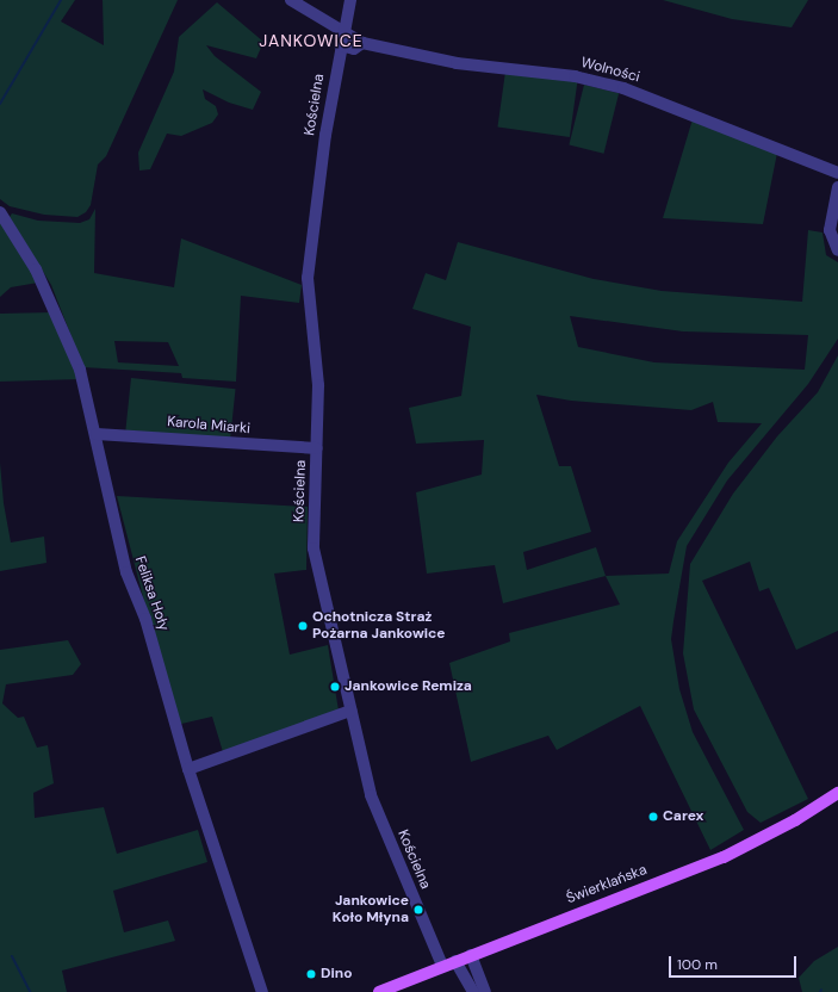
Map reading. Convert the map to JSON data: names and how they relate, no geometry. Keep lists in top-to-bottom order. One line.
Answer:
{"streets":{"main road":["Świerklańska"],"street":["Wolności","Kościelna","Karola Miarki","Feliksa Hoły"]},"crossings":[["Wolności","Kościelna"],["Kościelna","Karola Miarki"],["Kościelna","Świerklańska"],["Karola Miarki","Feliksa Hoły"]],"districts":["JANKOWICE"],"places":["Ochotnicza Straż Pożarna Jankowice","Jankowice Remiza","Carex","Jankowice Koło Młyna","Dino"],"scale_bar":"100 m"}
